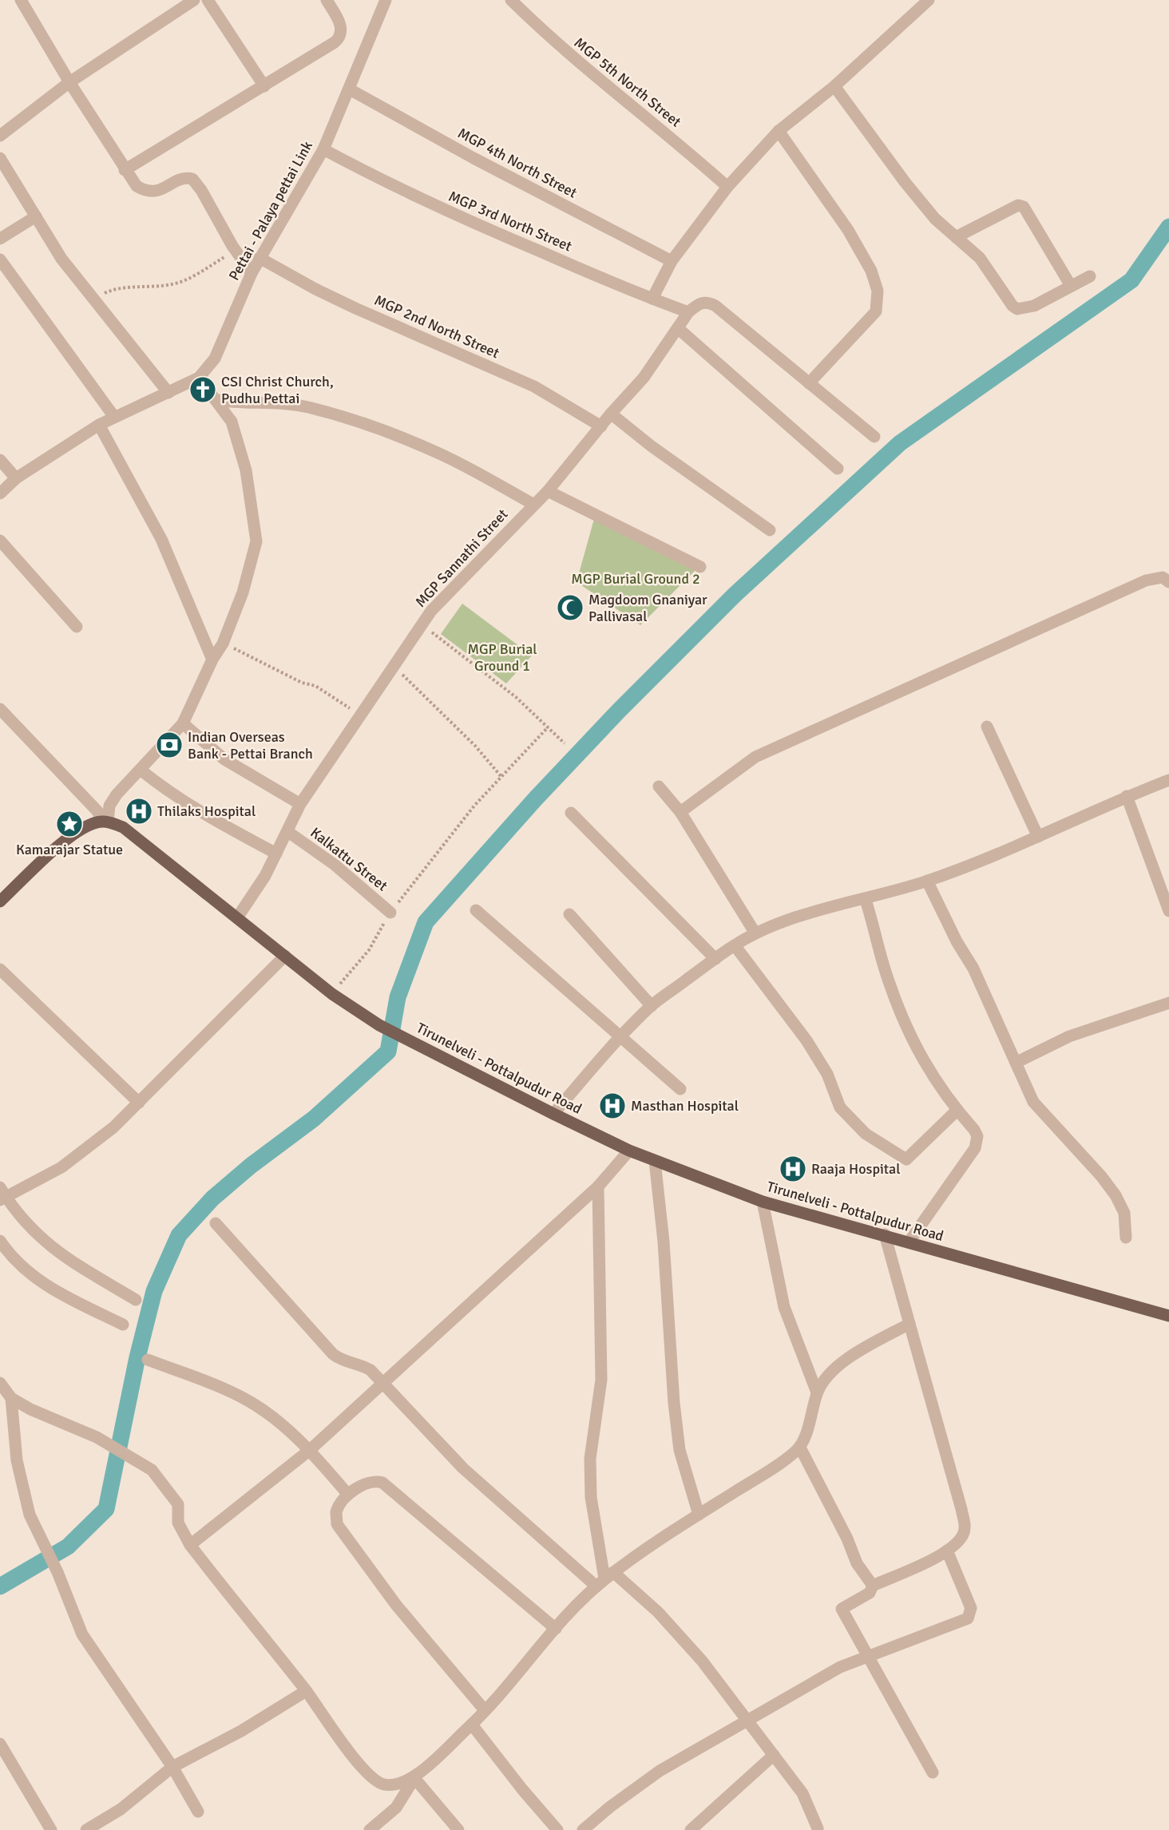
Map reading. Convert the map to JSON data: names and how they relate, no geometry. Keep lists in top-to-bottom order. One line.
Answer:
{"streets":{"main road":["Tirunelveli - Pottalpudur Road"],"street":["MGP 5th North Street","MGP 4th North Street","Pettai - Palaya pettai Link","MGP 3rd North Street","MGP 2nd North Street","MGP Sannathi Street","Kalkattu Street"]},"crossings":[["MGP 4th North Street","Pettai - Palaya pettai Link"],["Pettai - Palaya pettai Link","MGP 3rd North Street"],["Pettai - Palaya pettai Link","MGP 2nd North Street"],["MGP 3rd North Street","MGP Sannathi Street"],["MGP 2nd North Street","MGP Sannathi Street"],["MGP Sannathi Street","Kalkattu Street"],["MGP Sannathi Street","Tirunelveli - Pottalpudur Road"]],"parks":["MGP Burial Ground 2","MGP Burial Ground 1"],"places":{"church":["CSI Christ Church, Pudhu Pettai"],"mosque":["Magdoom Gnaniyar Pallivasal"],"bank":["Indian Overseas Bank - Pettai Branch"],"hospital":["Thilaks Hospital","Masthan Hospital","Raaja Hospital"],"place":["Kamarajar Statue"]}}
